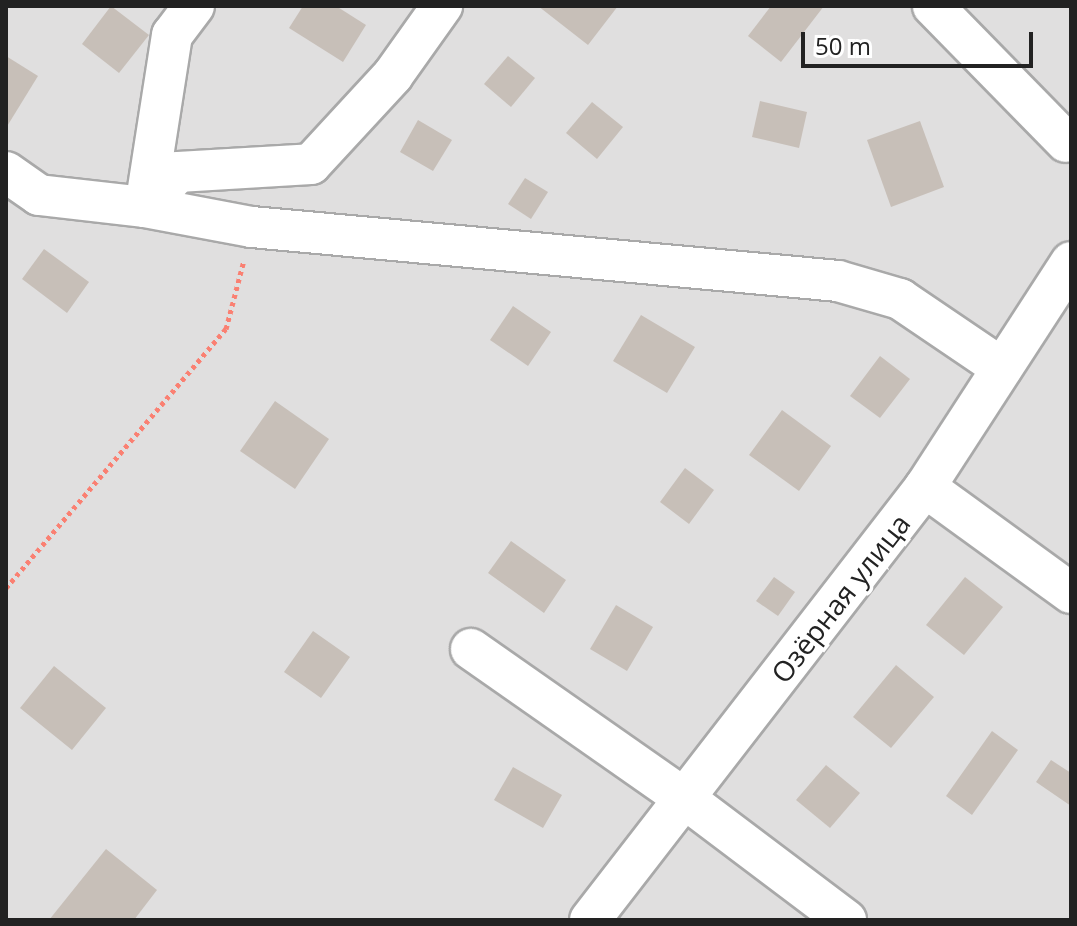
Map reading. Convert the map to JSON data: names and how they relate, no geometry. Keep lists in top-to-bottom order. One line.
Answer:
{"streets":{"street":["Озёрная улица"]},"scale_bar":"50 m"}
